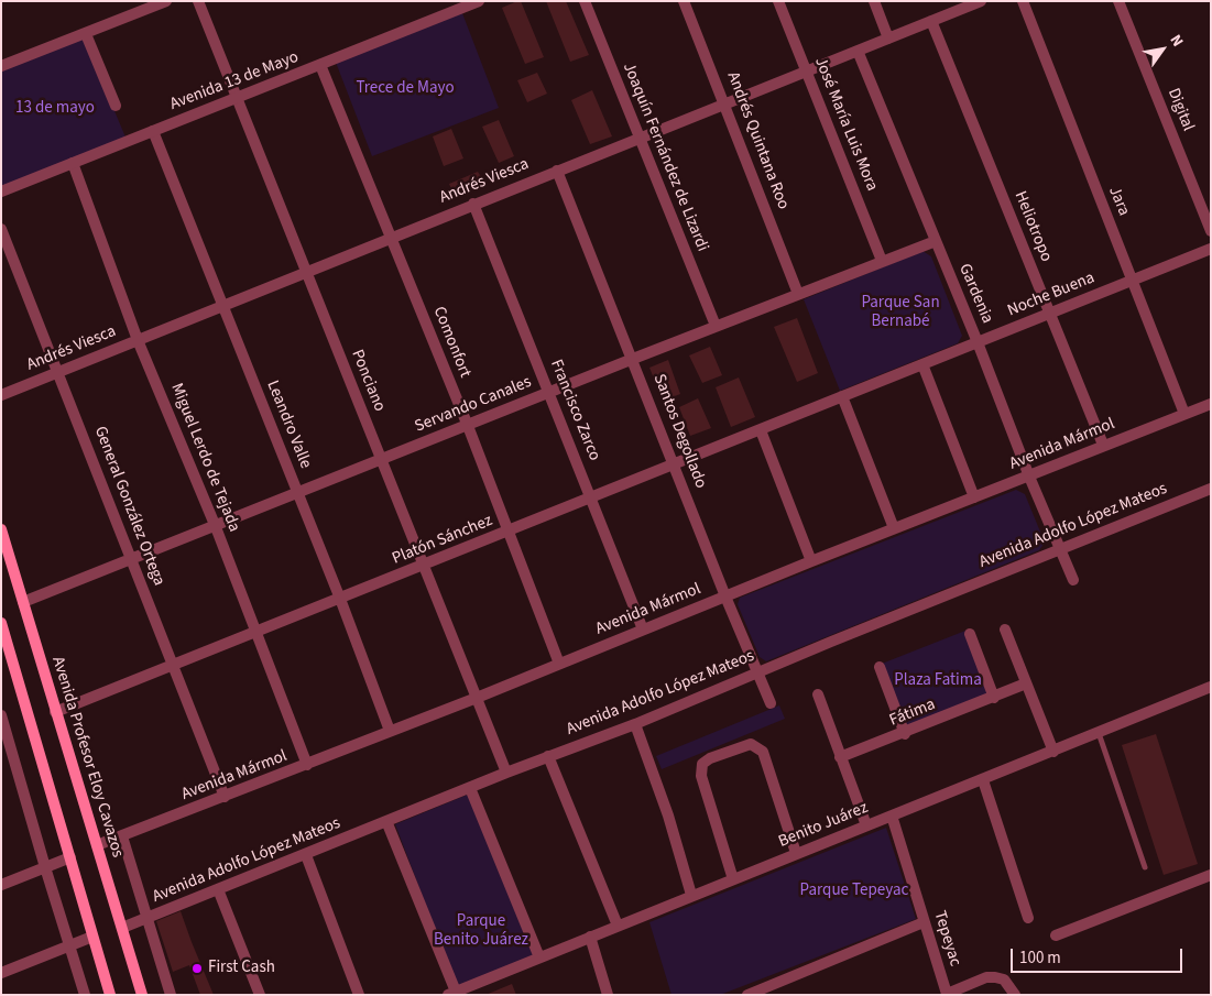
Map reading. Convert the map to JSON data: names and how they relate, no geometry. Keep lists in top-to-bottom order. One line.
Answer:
{"streets":{"main road":["Avenida Profesor Eloy Cavazos"],"street":["Avenida 13 de Mayo","Digital","José María Luis Mora","Andrés Quintana Roo","Joaquín Fernández de Lizardi","Andrés Viesca","Jara","Heliotropo","Gardenia","Noche Buena","Comonfort","Ponciano","Servando Canales","Francisco Zarco","Leandro Valle","Santos Degollado","Avenida Mármol","Miguel Lerdo de Tejada","General González Ortega","Avenida Adolfo López Mateos","Platón Sánchez","Fátima","Benito Juárez","Tepeyac"]},"crossings":[["Avenida 13 de Mayo","Comonfort"],["Avenida 13 de Mayo","Ponciano"],["Avenida 13 de Mayo","Leandro Valle"],["Avenida 13 de Mayo","Miguel Lerdo de Tejada"],["José María Luis Mora","Andrés Viesca"],["José María Luis Mora","Servando Canales"],["Andrés Quintana Roo","Andrés Viesca"],["Andrés Quintana Roo","Servando Canales"],["Joaquín Fernández de Lizardi","Andrés Viesca"],["Joaquín Fernández de Lizardi","Servando Canales"],["Andrés Viesca","Heliotropo"],["Andrés Viesca","Gardenia"],["Andrés Viesca","Comonfort"],["Andrés Viesca","Ponciano"],["Andrés Viesca","Francisco Zarco"],["Andrés Viesca","Leandro Valle"],["Andrés Viesca","Santos Degollado"],["Andrés Viesca","Miguel Lerdo de Tejada"],["Andrés Viesca","General González Ortega"],["Jara","Noche Buena"],["Jara","Avenida Mármol"],["Heliotropo","Noche Buena"],["Heliotropo","Avenida Mármol"],["Gardenia","Noche Buena"],["Gardenia","Servando Canales"],["Gardenia","Avenida Mármol"],["Gardenia","Avenida Adolfo López Mateos"],["Noche Buena","Platón Sánchez"],["Comonfort","Servando Canales"],["Comonfort","Avenida Mármol"],["Comonfort","Platón Sánchez"],["Ponciano","Servando Canales"],["Ponciano","Avenida Mármol"],["Ponciano","Avenida Adolfo López Mateos"],["Ponciano","Platón Sánchez"],["Servando Canales","Francisco Zarco"],["Servando Canales","Leandro Valle"],["Servando Canales","Santos Degollado"],["Servando Canales","Miguel Lerdo de Tejada"],["Servando Canales","General González Ortega"],["Servando Canales","Avenida Profesor Eloy Cavazos"],["Francisco Zarco","Avenida Mármol"],["Francisco Zarco","Platón Sánchez"],["Leandro Valle","Avenida Mármol"],["Leandro Valle","Platón Sánchez"],["Santos Degollado","Avenida Mármol"],["Santos Degollado","Avenida Adolfo López Mateos"],["Santos Degollado","Platón Sánchez"],["Avenida Mármol","Miguel Lerdo de Tejada"],["Avenida Mármol","General González Ortega"],["Avenida Mármol","Avenida Profesor Eloy Cavazos"],["Miguel Lerdo de Tejada","Platón Sánchez"],["General González Ortega","Platón Sánchez"],["Avenida Adolfo López Mateos","Avenida Profesor Eloy Cavazos"],["Platón Sánchez","Avenida Profesor Eloy Cavazos"],["Benito Juárez","Tepeyac"]],"parks":["Trece de Mayo","13 de mayo","Parque San Bernabé","Plaza Fatima","Parque Tepeyac","Parque Benito Juárez"],"places":["First Cash"],"scale_bar":"100 m","north":"top right"}
